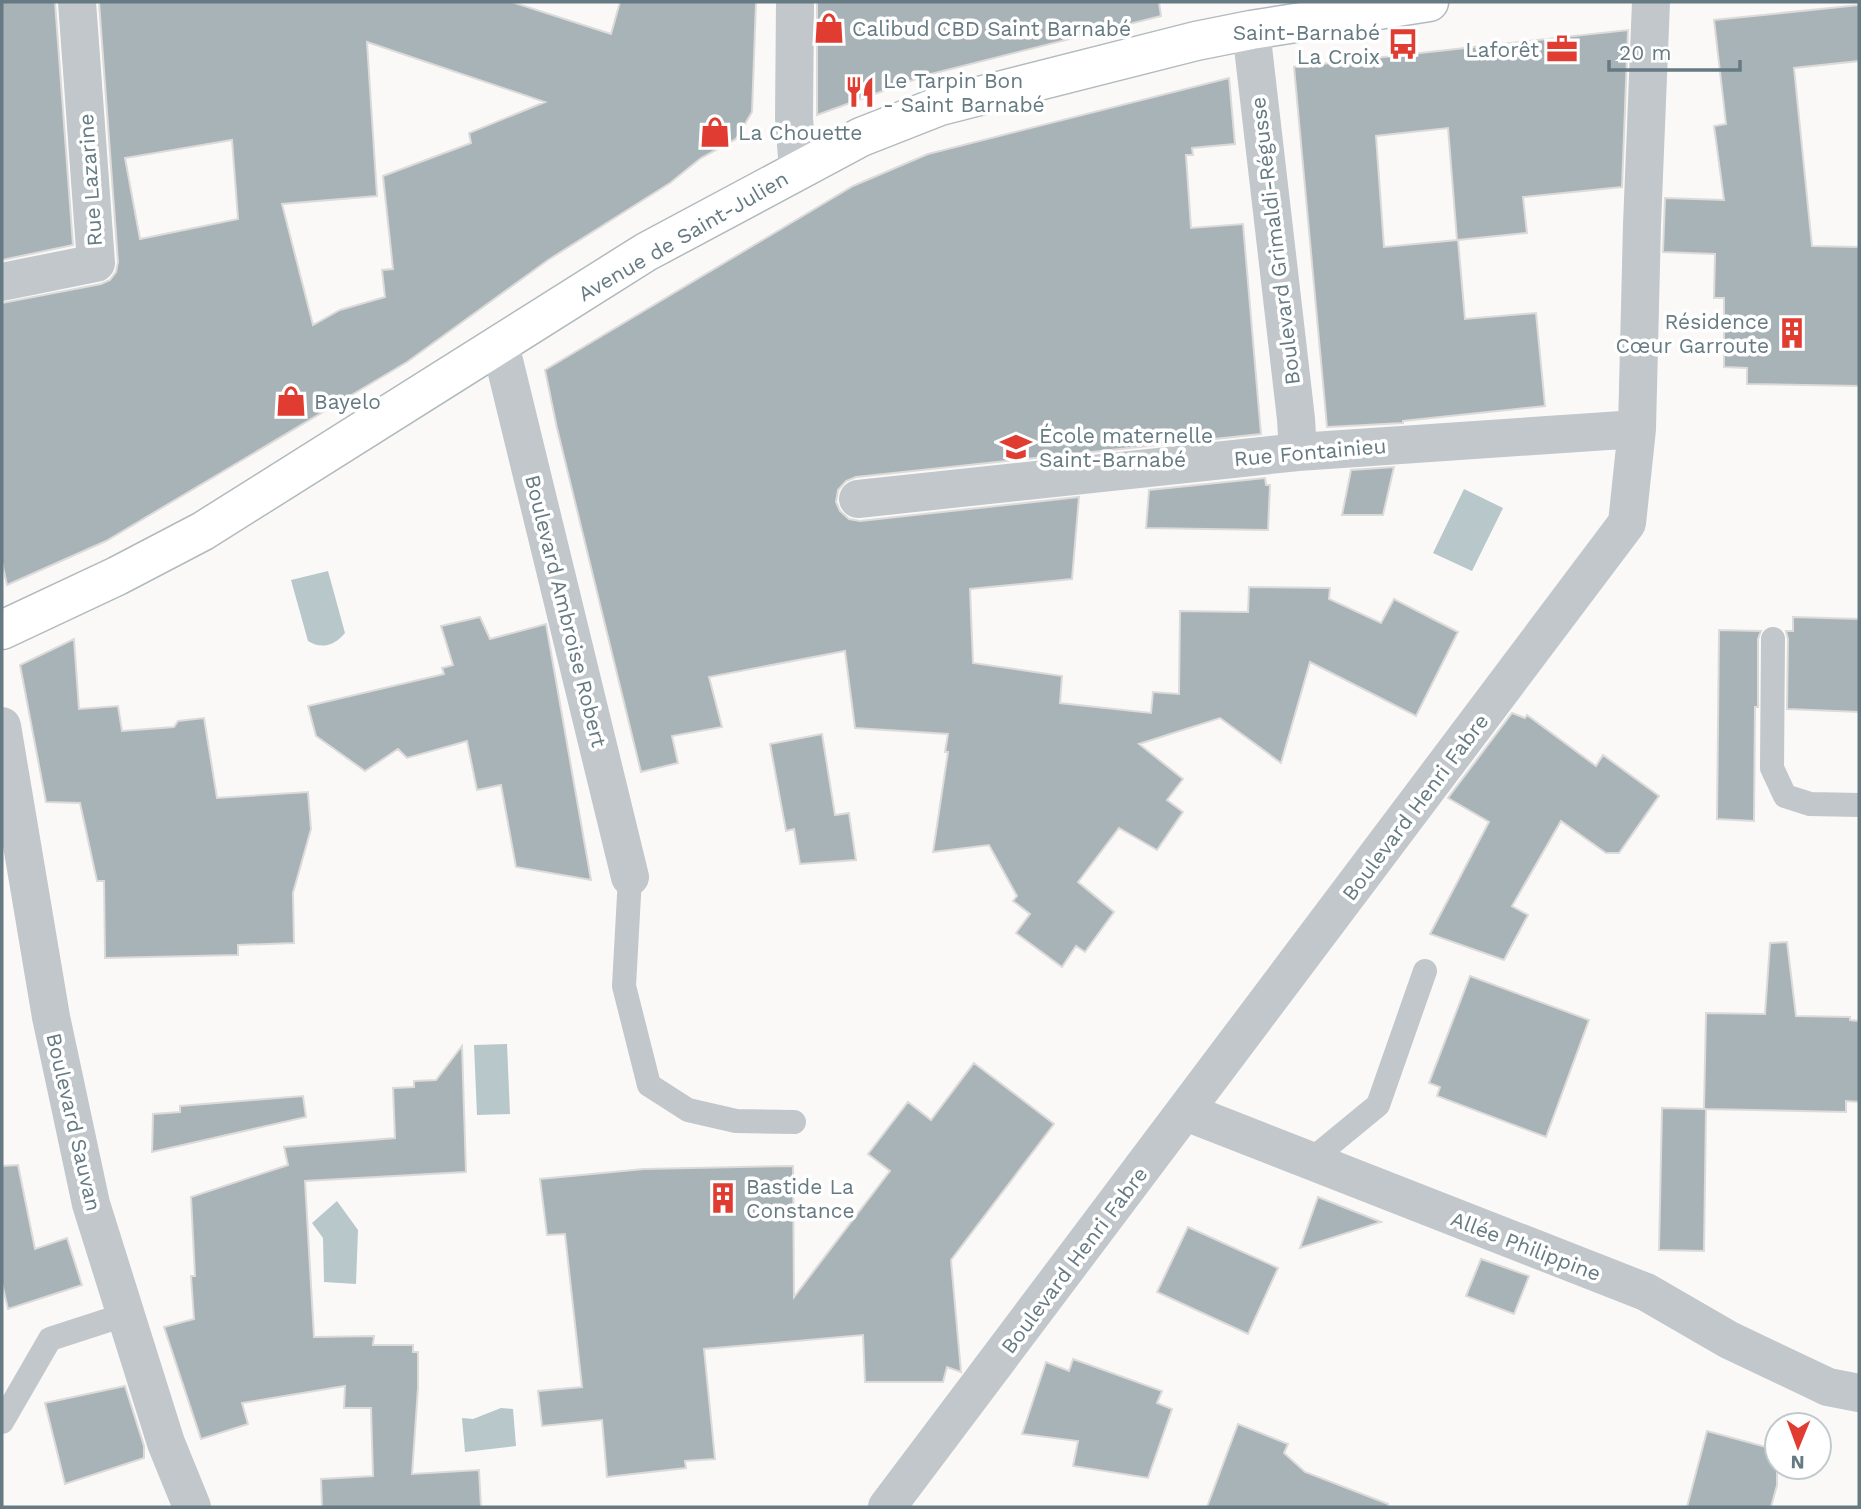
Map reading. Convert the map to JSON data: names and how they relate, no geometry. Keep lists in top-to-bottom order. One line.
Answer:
{"streets":{"main road":["Avenue de Saint-Julien"],"street":["Rue Lazarine","Boulevard Grimaldi-Régusse","Rue Fontainieu","Boulevard Ambroise Robert","Boulevard Henri Fabre","Boulevard Sauvan","Allée Philippine"]},"crossings":[["Avenue de Saint-Julien","Boulevard Grimaldi-Régusse"],["Avenue de Saint-Julien","Boulevard Ambroise Robert"],["Boulevard Grimaldi-Régusse","Rue Fontainieu"],["Rue Fontainieu","Boulevard Henri Fabre"],["Boulevard Henri Fabre","Allée Philippine"]],"places":{"shop":["Calibud CBD Saint Barnabé","La Chouette","Bayelo"],"bus stop":["Saint-Barnabé La Croix"],"office":["Laforêt"],"restaurant":["Le Tarpin Bon - Saint Barnabé"],"building":["Résidence Cœur Garroute","Bastide La Constance"],"school or university":["École maternelle Saint-Barnabé"]},"scale_bar":"20 m","north":"bottom"}
